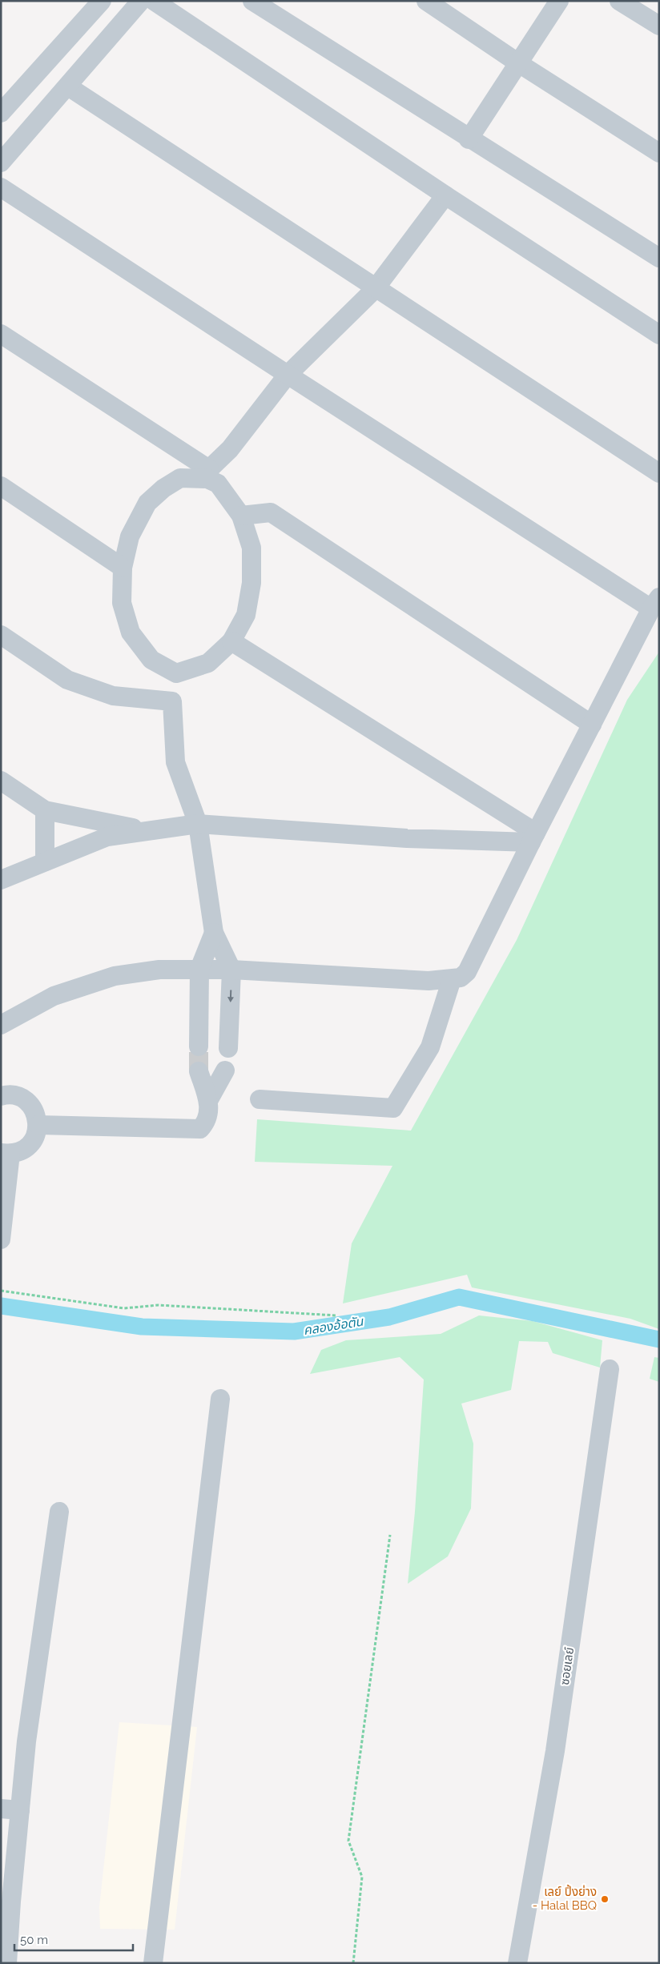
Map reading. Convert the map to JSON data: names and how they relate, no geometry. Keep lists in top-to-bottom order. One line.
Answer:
{"streets":{"street":["ซอยเลย์"]},"water":["คลองอ้อตัน"],"places":["เลย์ ปิ้งย่าง - Halal BBQ"],"scale_bar":"50 m"}
